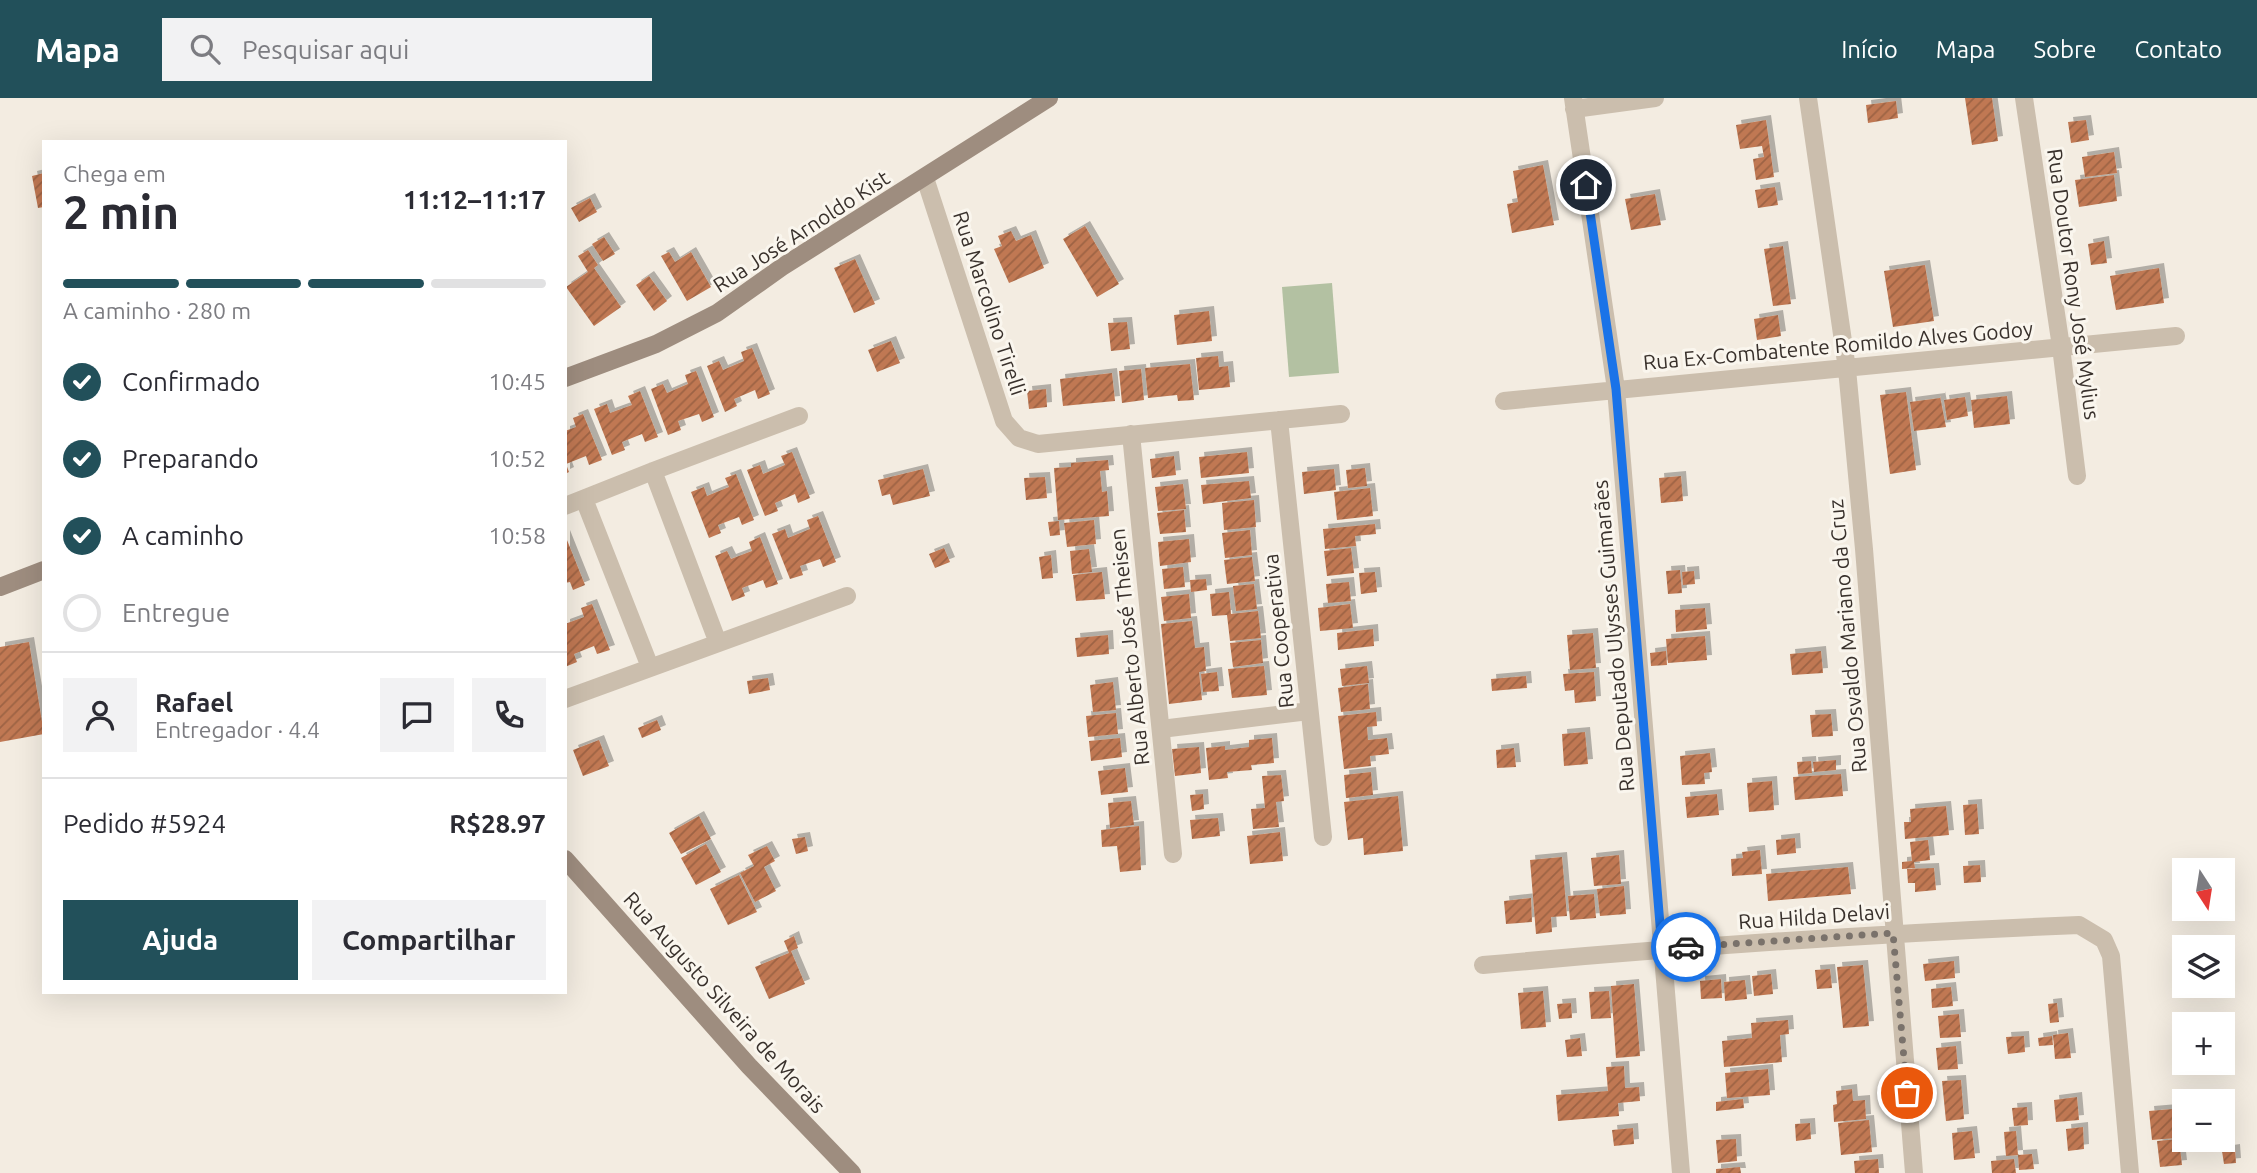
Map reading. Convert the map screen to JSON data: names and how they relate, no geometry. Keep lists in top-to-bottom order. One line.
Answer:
{"streets":{"street":["Rua José Arnoldo Kist","Rua Doutor Rony José Mylius","Rua Marcolino Tirelli","Rua Ex-Combatente Romildo Alves Godoy","Rua Cooperativa","Rua Deputado Ulysses Guimarães","Rua Osvaldo Mariano da Cruz","Rua Alberto José Theisen","Rua Hilda Delavi","Rua Augusto Silveira de Morais"]},"crossings":[["Rua José Arnoldo Kist","Rua Marcolino Tirelli"],["Rua Doutor Rony José Mylius","Rua Ex-Combatente Romildo Alves Godoy"],["Rua Marcolino Tirelli","Rua Alberto José Theisen"],["Rua Ex-Combatente Romildo Alves Godoy","Rua Deputado Ulysses Guimarães"],["Rua Ex-Combatente Romildo Alves Godoy","Rua Osvaldo Mariano da Cruz"],["Rua Deputado Ulysses Guimarães","Rua Hilda Delavi"],["Rua Osvaldo Mariano da Cruz","Rua Hilda Delavi"]],"north":"bottom","page":{"header":"Mapa","search":"Pesquisar aqui","nav":["Início","Mapa","Sobre","Contato"],"heading":["2 min","Chega em","11:12–11:17"],"panel":["Rafael","Entregador · 4.4","Pedido #5924","R$28.97"],"bar":"A caminho · 280 m","list":[["Confirmado","10:45"],["Preparando","10:52"],["A caminho","10:58"],"Entregue"],"map_buttons":["+","−"],"buttons":["Ajuda","Compartilhar"]}}
